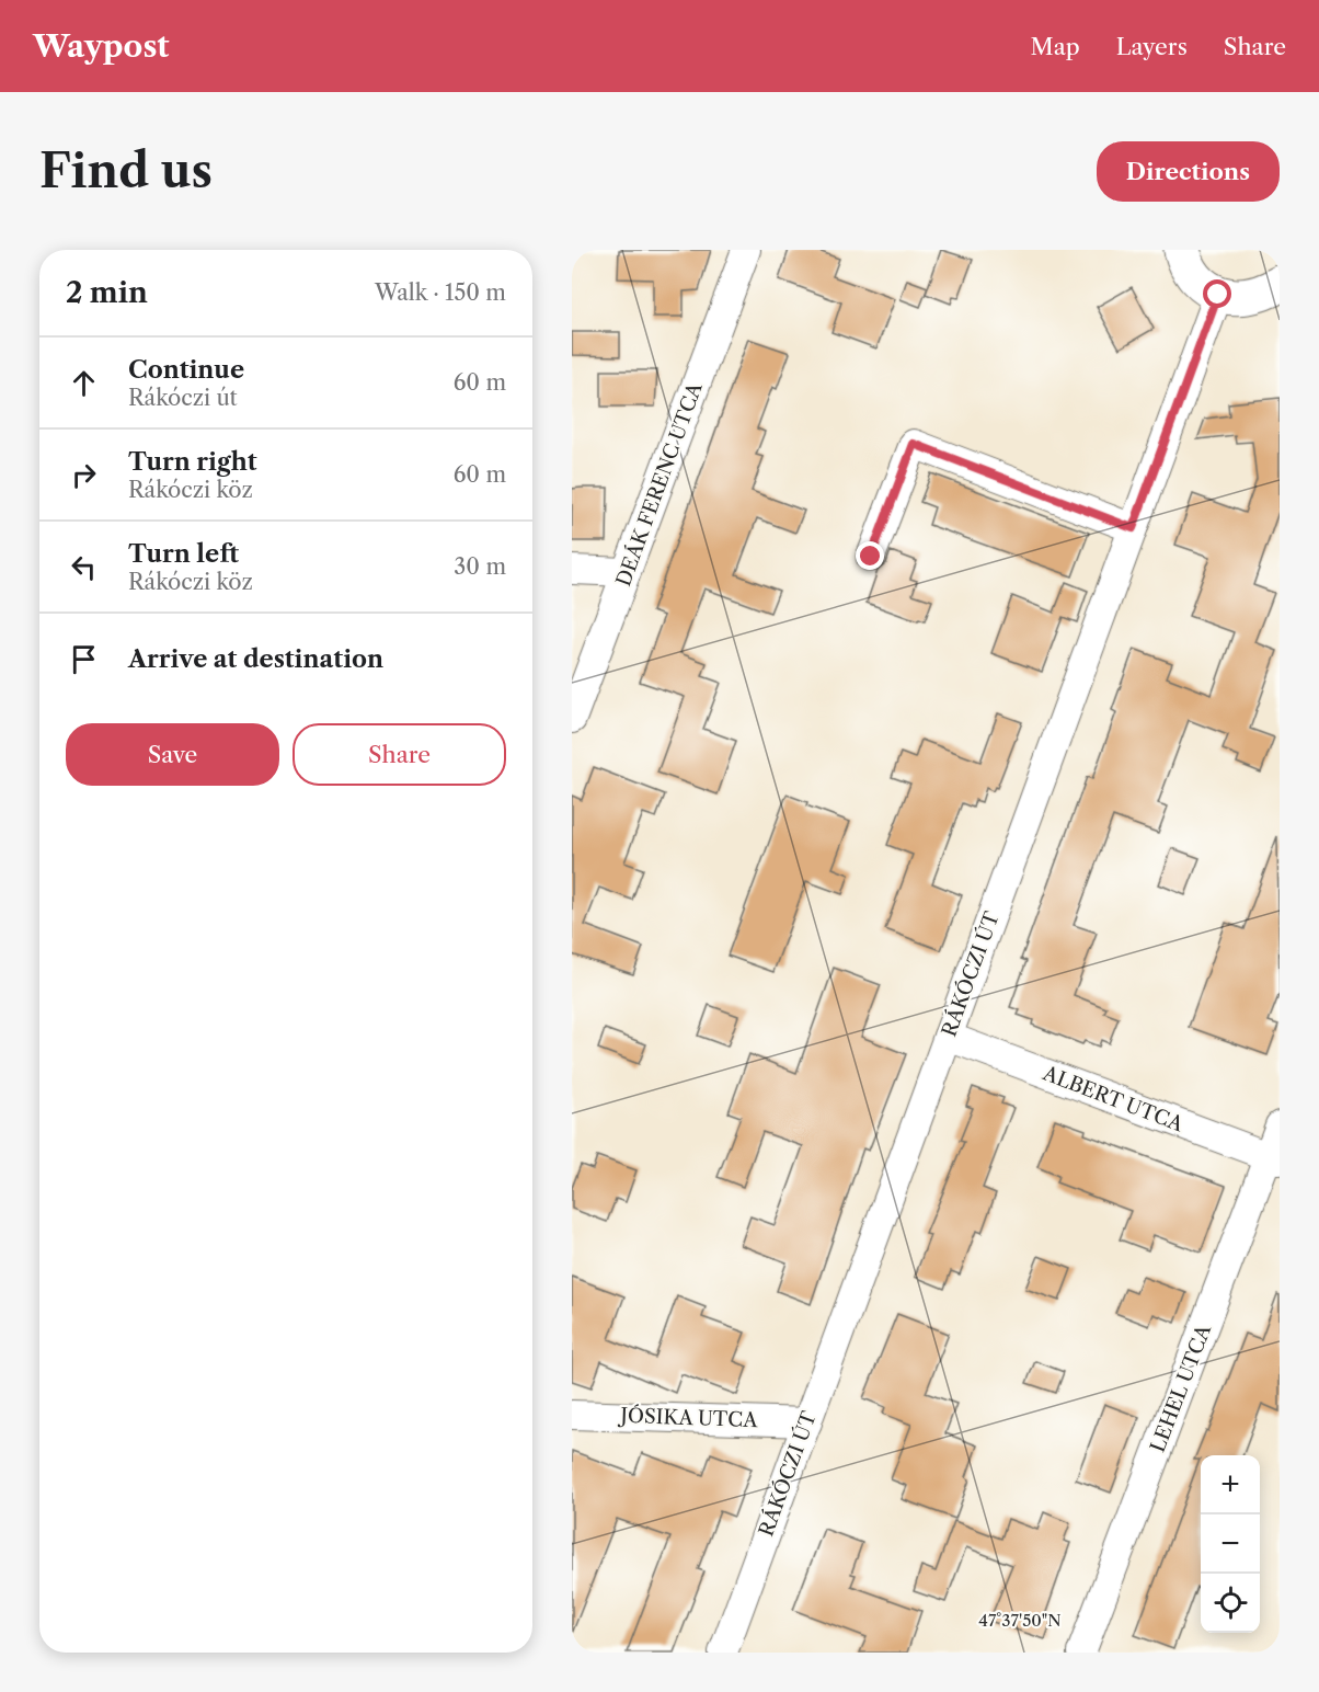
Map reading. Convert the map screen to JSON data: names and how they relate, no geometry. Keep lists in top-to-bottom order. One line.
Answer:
{"streets":{"street":["DEÁK FERENC UTCA","RÁKÓCZI ÚT","ALBERT UTCA","LEHEL UTCA","JÓSIKA UTCA"]},"crossings":[["RÁKÓCZI ÚT","ALBERT UTCA"],["RÁKÓCZI ÚT","JÓSIKA UTCA"],["ALBERT UTCA","LEHEL UTCA"]],"page":{"header":"Waypost","nav":["Map","Layers","Share"],"buttons":["Directions",["Save","Share"]],"title":"Find us","heading":["2 min","Walk · 150 m"],"list":[["Continue","Rákóczi út","60 m"],["Turn right","Rákóczi köz","60 m"],["Turn left","Rákóczi köz","30 m"],"Arrive at destination"],"map_buttons":["+","−"]},"coordinates":["47°37'50\"N"]}
